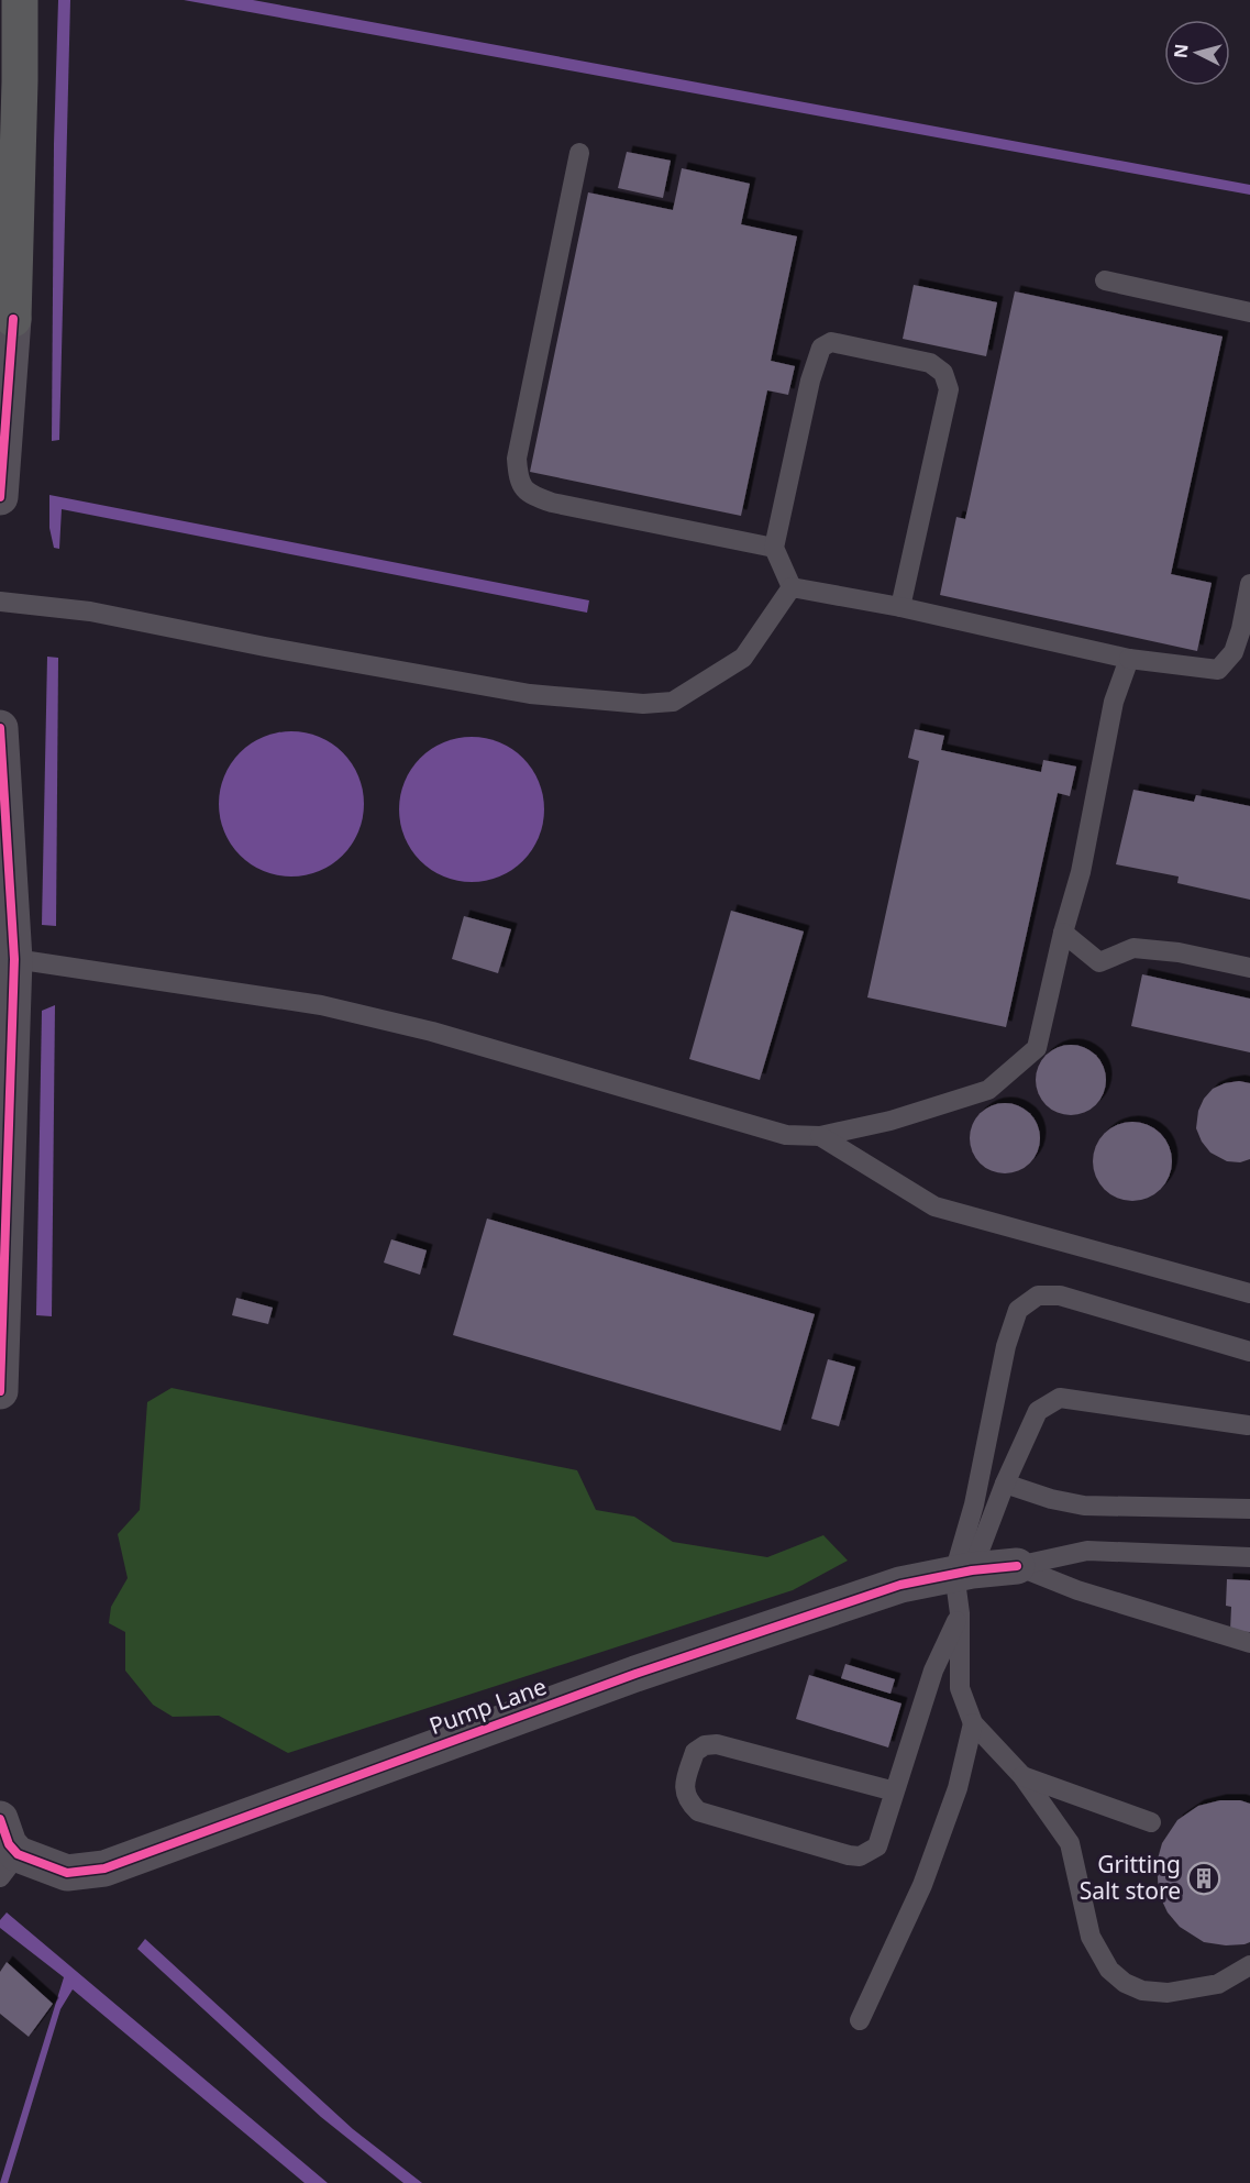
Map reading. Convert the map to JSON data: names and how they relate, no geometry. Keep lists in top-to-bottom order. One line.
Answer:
{"streets":{"street":["Pump Lane"]},"places":{"building":["Gritting Salt store"]},"north":"left"}
